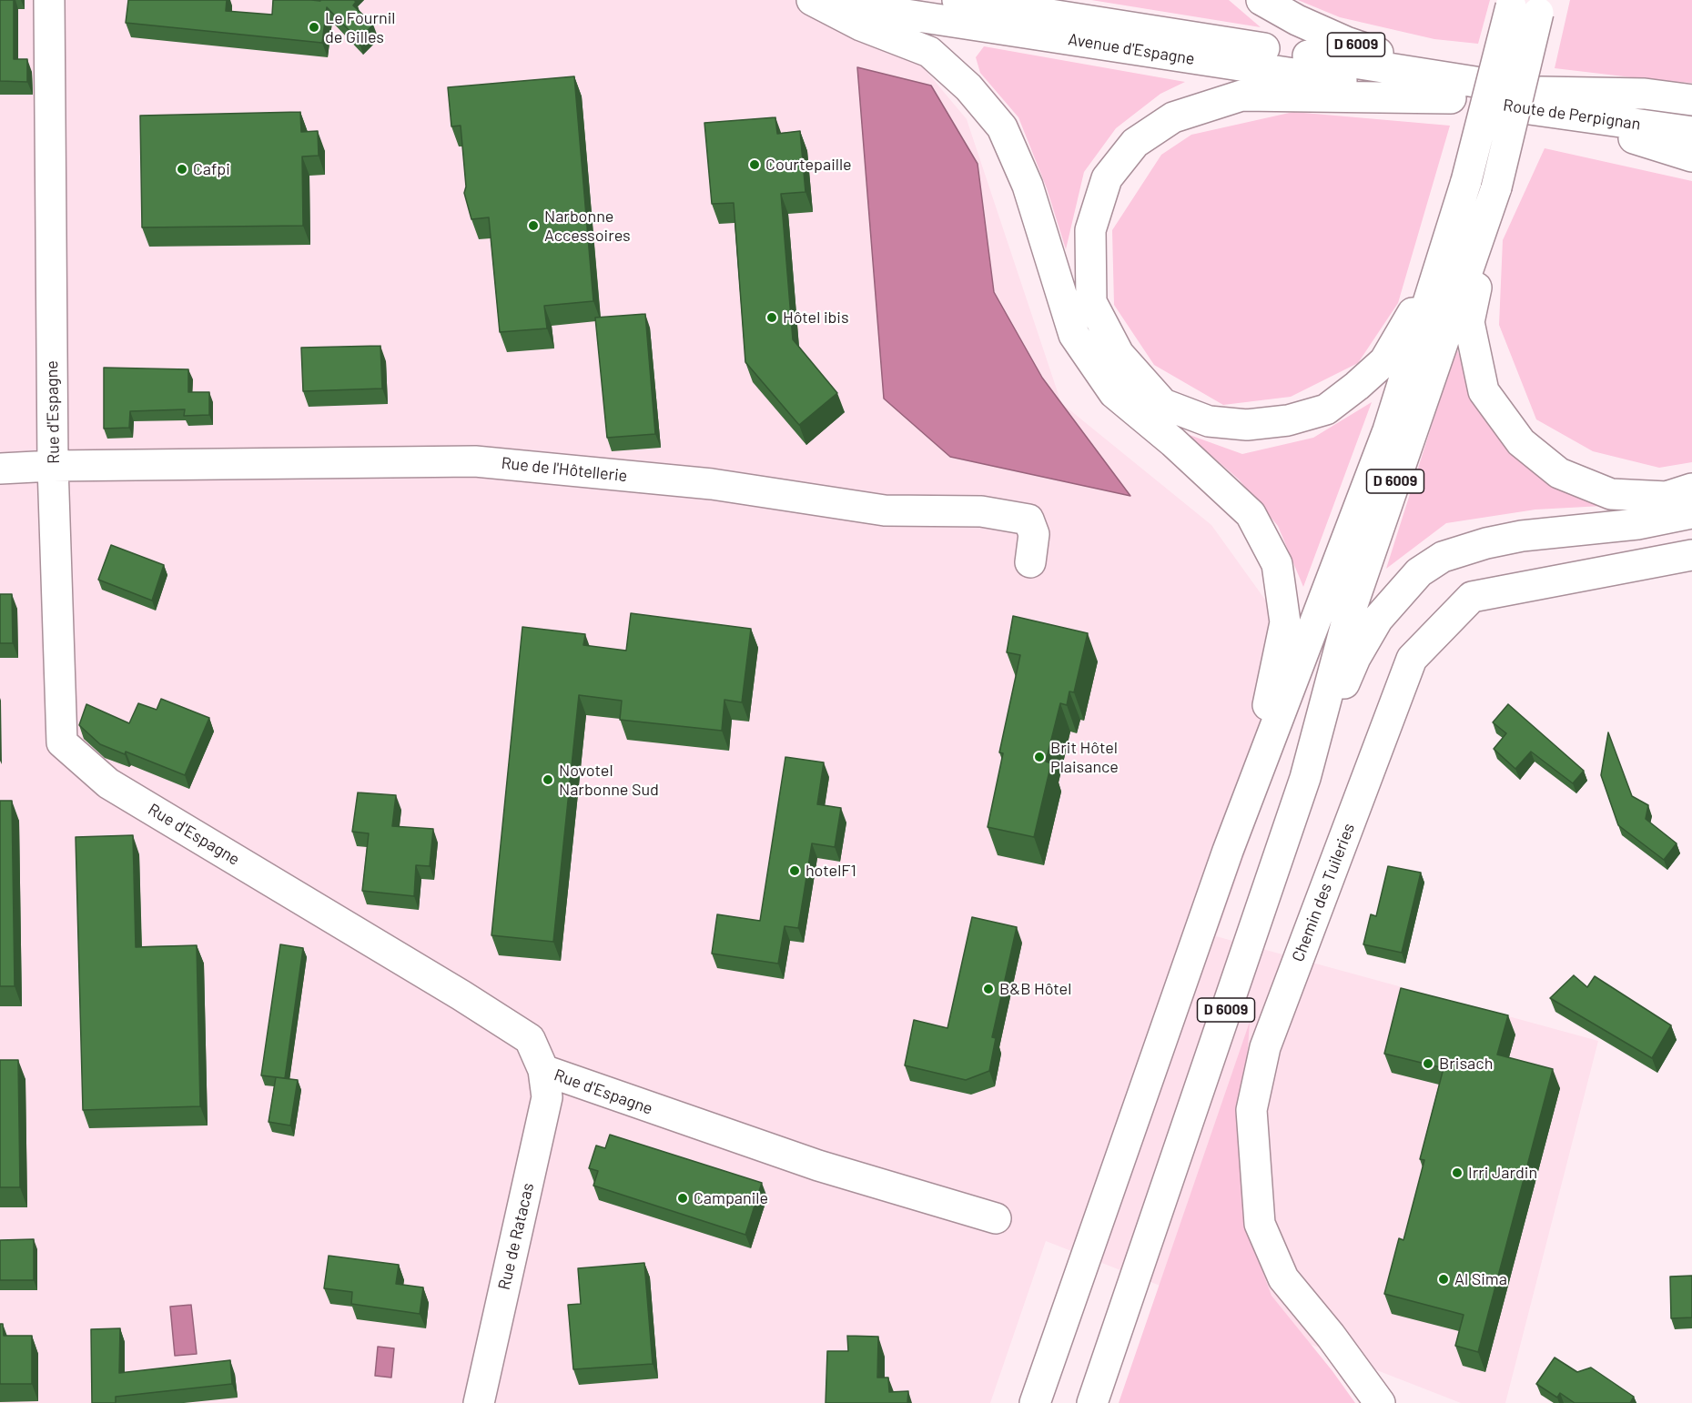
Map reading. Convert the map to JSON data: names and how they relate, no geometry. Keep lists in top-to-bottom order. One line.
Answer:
{"streets":{"main road":["D 6009","Avenue d'Espagne","Route de Perpignan","Rue d'Espagne","Rue de l'Hôtellerie","Chemin des Tuileries","Rue de Ratacas"]},"crossings":[["D 6009","Avenue d'Espagne"],["D 6009","Route de Perpignan"],["Avenue d'Espagne","Route de Perpignan"],["Rue d'Espagne","Rue de l'Hôtellerie"],["Rue d'Espagne","Rue de Ratacas"]],"places":["Le Fournil de Gilles","Courtepaille","Cafpi","Narbonne Accessoires","Hôtel ibis","Brit Hôtel Plaisance","Novotel Narbonne Sud","hotelF1","B&B Hôtel","Brisach","Irri Jardin","Campanile","Al Sima"]}
